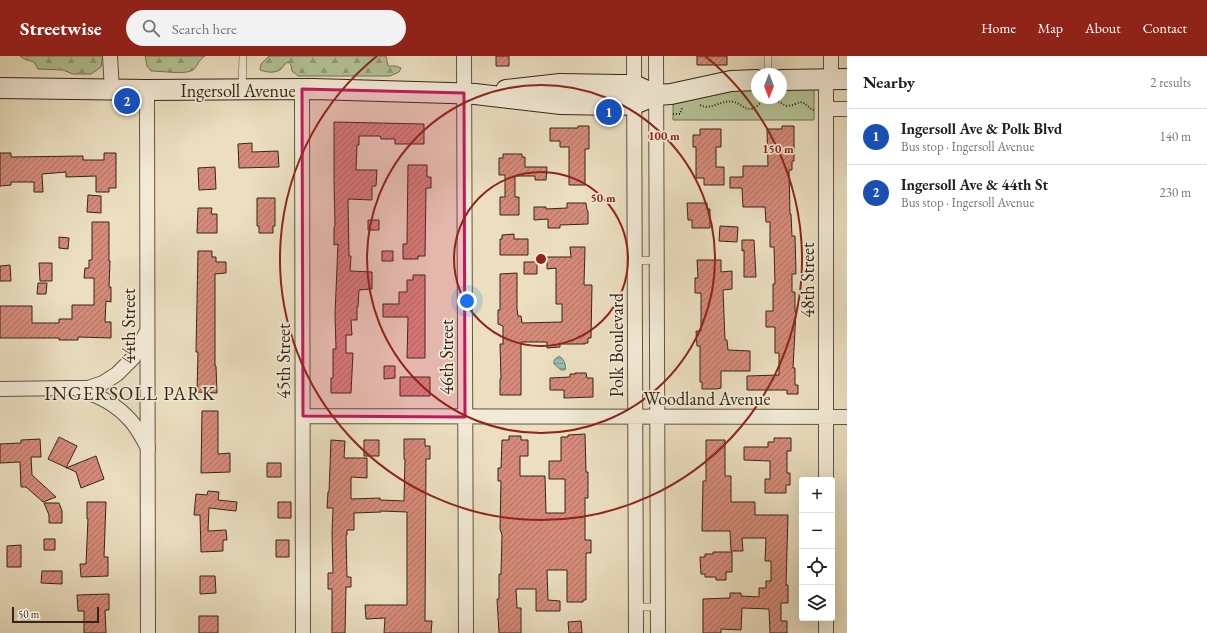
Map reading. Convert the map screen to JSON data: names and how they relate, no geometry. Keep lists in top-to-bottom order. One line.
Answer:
{"streets":{"main road":["Ingersoll Avenue"],"street":["48th Street","44th Street","Polk Boulevard","46th Street","45th Street","Woodland Avenue"]},"crossings":[["Ingersoll Avenue","44th Street"],["Ingersoll Avenue","Polk Boulevard"],["Ingersoll Avenue","46th Street"],["Ingersoll Avenue","45th Street"],["48th Street","Woodland Avenue"],["Polk Boulevard","Woodland Avenue"],["46th Street","Woodland Avenue"],["45th Street","Woodland Avenue"]],"districts":["INGERSOLL PARK"],"scale_bar":"50 m","north":"bottom","page":{"header":"Streetwise","search":"Search here","nav":["Home","Map","About","Contact"],"heading":["Nearby","2 results"],"pins":["2","1"],"list":[{"mark":"1","name":"Ingersoll Ave & Polk Blvd","note":"Bus stop · Ingersoll Avenue","value":"140 m"},{"mark":"2","name":"Ingersoll Ave & 44th St","note":"Bus stop · Ingersoll Avenue","value":"230 m"}],"map_buttons":["+","−"],"scale":"50 m"},"rings":["100 m","150 m","50 m"]}
